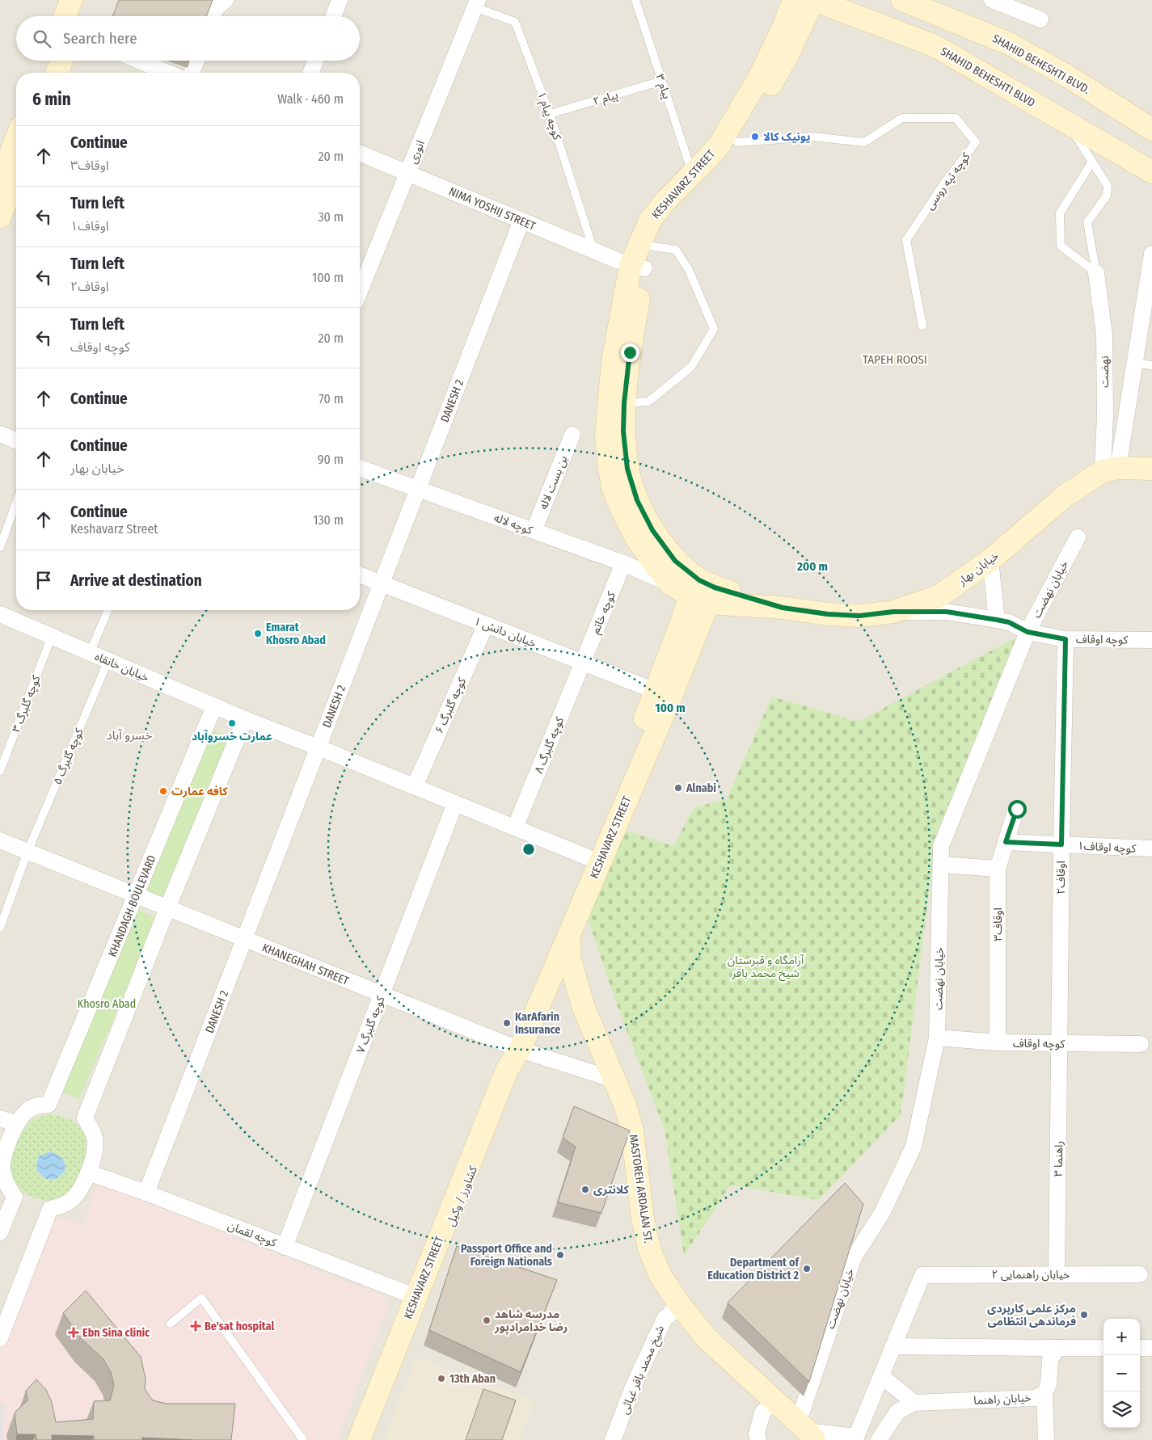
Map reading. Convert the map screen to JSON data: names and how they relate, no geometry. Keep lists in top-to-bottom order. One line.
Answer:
{"streets":{"street":["SHAHID BEHESHTI BLVD.","SHAHID BEHESHTI BLVD","انوری","KESHAVARZ STREET","NIMA YOSHIJ STREET","نهضت","DANESH 2","بن بست لاله","کوچه لاله","خیابان بهار","خیابان نهضت","کوچه خاتم","خیابان دانش ۱","کوچه اوقاف","خیابان خانقاه","کوچه گلبرگ ۶","کوچه گلبرگ ۸","کوچه اوقاف۱","اوقاف۲","KHANDAGH BOULEVARD","اوقاف۳","KHANEGHAH STREET","کوچه گلبرگ ۷","راهنما ۳","MASTOREH ARDALAN ST.","کشاورز / وکیل","کوچه لقمان","خیابان راهنمایی ۲","شیخ محمد باقر غیاثی","خیابان راهنما"],"lane":["پیام ۳","پیام ۲","کوچه پیام ۱","کوچه تپه روسی","کوچه گلبرگ ۳","کوچه گلبرگ ۵"]},"crossings":[["SHAHID BEHESHTI BLVD","KESHAVARZ STREET"],["پیام ۳","پیام ۲"],["پیام ۳","KESHAVARZ STREET"],["پیام ۲","کوچه پیام ۱"],["کوچه پیام ۱","انوری"],["کوچه پیام ۱","NIMA YOSHIJ STREET"],["انوری","NIMA YOSHIJ STREET"],["کوچه تپه روسی","KESHAVARZ STREET"],["KESHAVARZ STREET","NIMA YOSHIJ STREET"],["KESHAVARZ STREET","کوچه لاله"],["KESHAVARZ STREET","خیابان بهار"],["KESHAVARZ STREET","خیابان دانش ۱"],["KESHAVARZ STREET","خیابان خانقاه"],["KESHAVARZ STREET","KHANEGHAH STREET"],["KESHAVARZ STREET","MASTOREH ARDALAN ST."],["KESHAVARZ STREET","کشاورز / وکیل"],["KESHAVARZ STREET","کوچه لقمان"],["NIMA YOSHIJ STREET","DANESH 2"],["نهضت","خیابان بهار"],["DANESH 2","کوچه لاله"],["DANESH 2","خیابان دانش ۱"],["DANESH 2","خیابان خانقاه"],["DANESH 2","KHANEGHAH STREET"],["DANESH 2","کوچه لقمان"],["بن بست لاله","کوچه لاله"],["کوچه لاله","کوچه خاتم"],["خیابان بهار","کوچه اوقاف"],["خیابان نهضت","کوچه اوقاف"],["خیابان نهضت","MASTOREH ARDALAN ST."],["کوچه خاتم","خیابان دانش ۱"],["کوچه خاتم","کوچه گلبرگ ۸"],["خیابان دانش ۱","کوچه گلبرگ ۶"],["خیابان دانش ۱","کوچه گلبرگ ۸"],["کوچه اوقاف","اوقاف۲"],["کوچه اوقاف","اوقاف۳"],["کوچه اوقاف","راهنما ۳"],["خیابان خانقاه","کوچه گلبرگ ۳"],["خیابان خانقاه","کوچه گلبرگ ۶"],["خیابان خانقاه","کوچه گلبرگ ۸"],["خیابان خانقاه","کوچه گلبرگ ۵"],["خیابان خانقاه","KHANDAGH BOULEVARD"],["خیابان خانقاه","کوچه گلبرگ ۷"],["کوچه گلبرگ ۵","KHANEGHAH STREET"],["کوچه اوقاف۱","اوقاف۲"],["کوچه اوقاف۱","اوقاف۳"],["اوقاف۲","راهنما ۳"],["KHANDAGH BOULEVARD","KHANEGHAH STREET"],["KHANEGHAH STREET","کوچه گلبرگ ۷"],["KHANEGHAH STREET","MASTOREH ARDALAN ST."],["KHANEGHAH STREET","کشاورز / وکیل"],["کوچه گلبرگ ۷","کوچه لقمان"],["راهنما ۳","خیابان راهنمایی ۲"],["MASTOREH ARDALAN ST.","کشاورز / وکیل"],["MASTOREH ARDALAN ST.","شیخ محمد باقر غیاثی"]],"districts":["TAPEH ROOSI","خسرو آباد"],"parks":["آرامگاه و قبرستان شیخ محمد باقر","Khosro Abad"],"places":{"other":["یونیک کالا","Emarat Khosro Abad","عمارت خسروآباد","Alnabi","کافه عمارت","KarAfarin Insurance","کلانتری","Passport Office and Foreign Nationals","Department of Education District 2","مرکز علمی کاربردی فرماندهی انتظامی","مدرسه شاهد رضا خدامرادپور","13th Aban"],"health":["Be'sat hospital","Ebn Sina clinic"]},"page":{"search":"Search here","heading":["6 min","Walk · 460 m"],"list":[["Continue","اوقاف۳","20 m"],["Turn left","اوقاف۱","30 m"],["Turn left","اوقاف۲","100 m"],["Turn left","کوچه اوقاف","20 m"],["Continue","70 m"],["Continue","خیابان بهار","90 m"],["Continue","Keshavarz Street","130 m"],"Arrive at destination"],"map_buttons":["+","−"]},"rings":["200 m","100 m"]}
